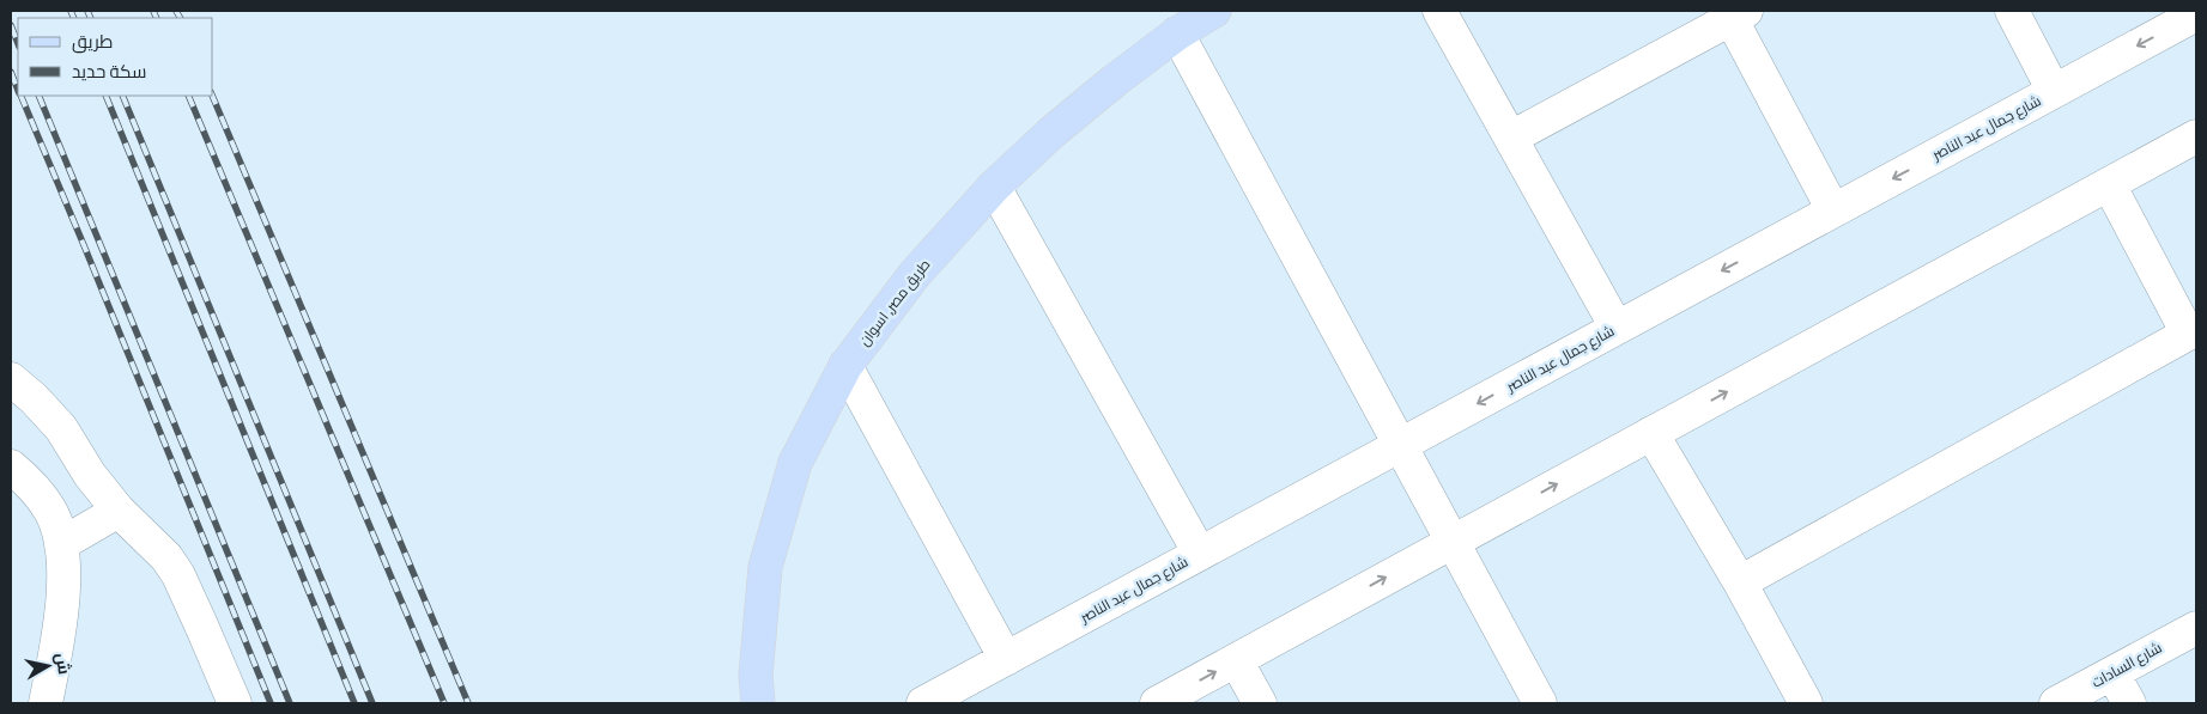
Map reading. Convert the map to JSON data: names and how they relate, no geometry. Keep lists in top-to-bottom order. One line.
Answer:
{"streets":{"main road":["طريق مصر, اسوان"],"street":["شارع جمال عبد الناصر","شارع السادات"]},"legend":["طريق","سكة حديد"],"north":"right"}
